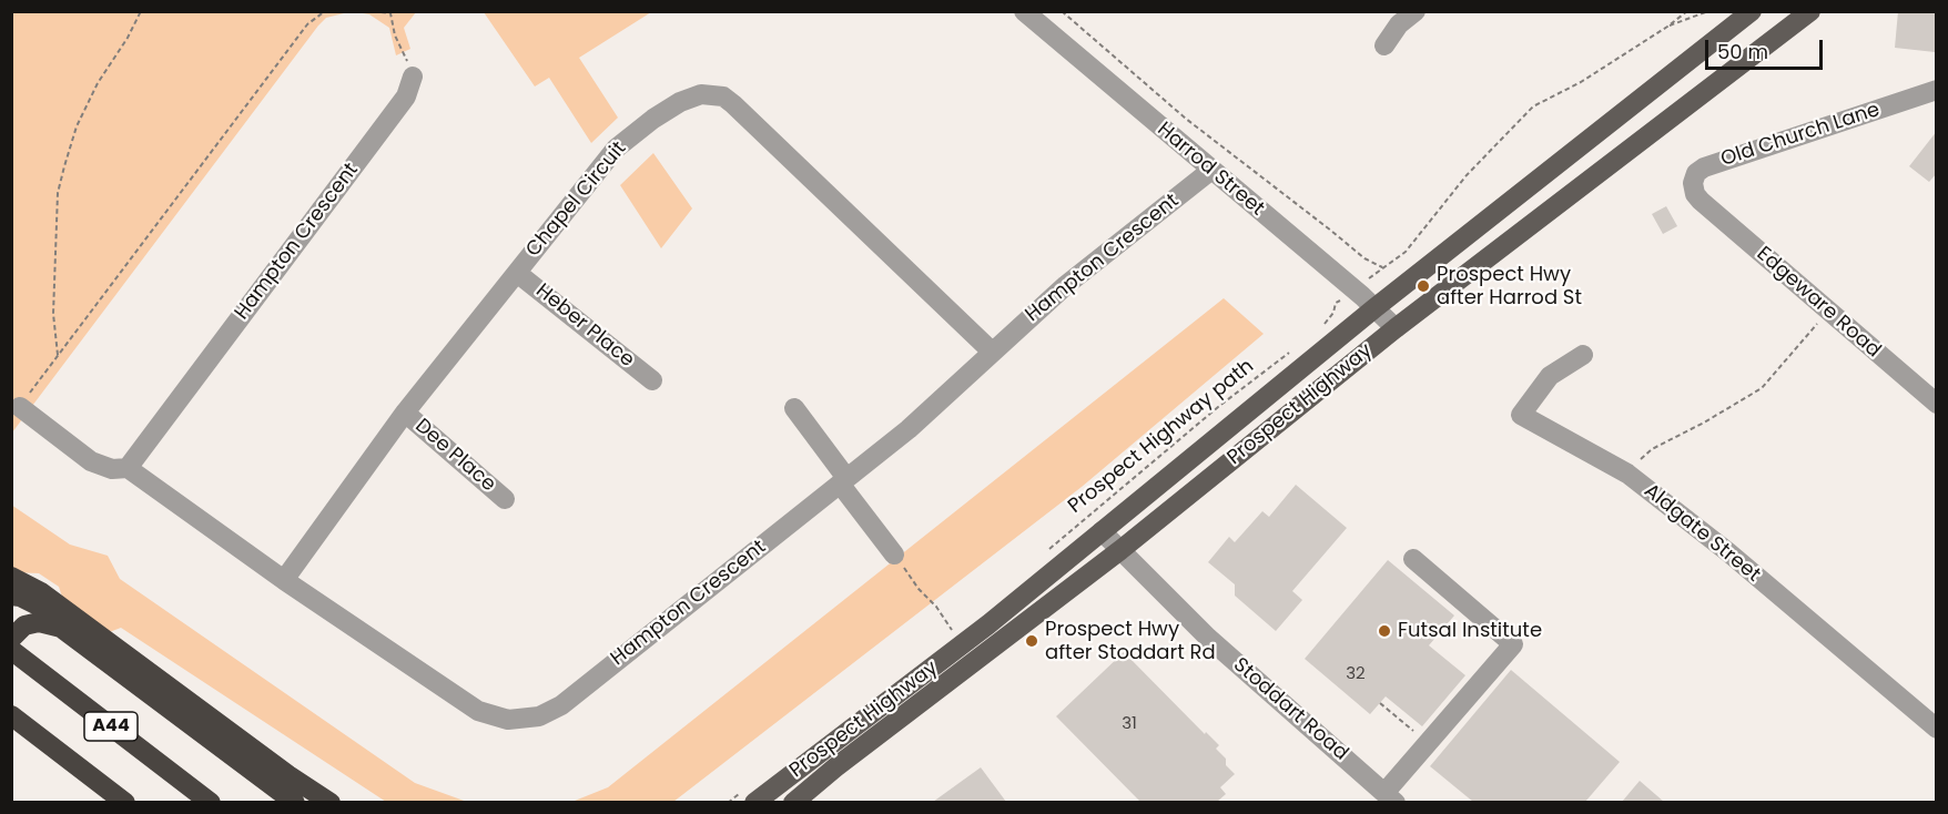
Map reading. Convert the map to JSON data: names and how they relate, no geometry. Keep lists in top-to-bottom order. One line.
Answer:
{"streets":{"highway":["A44"],"main road":["Prospect Highway"],"street":["Old Church Lane","Harrod Street","Chapel Circuit","Hampton Crescent","Edgeware Road","Heber Place","Dee Place","Aldgate Street","Stoddart Road"],"path":["Prospect Highway path"]},"crossings":[["Old Church Lane","Edgeware Road"],["Harrod Street","Hampton Crescent"],["Harrod Street","Prospect Highway"],["Chapel Circuit","Hampton Crescent"],["Chapel Circuit","Heber Place"],["Chapel Circuit","Dee Place"],["Prospect Highway","Stoddart Road"]],"places":["Prospect Hwy after Harrod St","Futsal Institute","Prospect Hwy after Stoddart Rd"],"house_numbers":["32","31"],"scale_bar":"50 m"}
